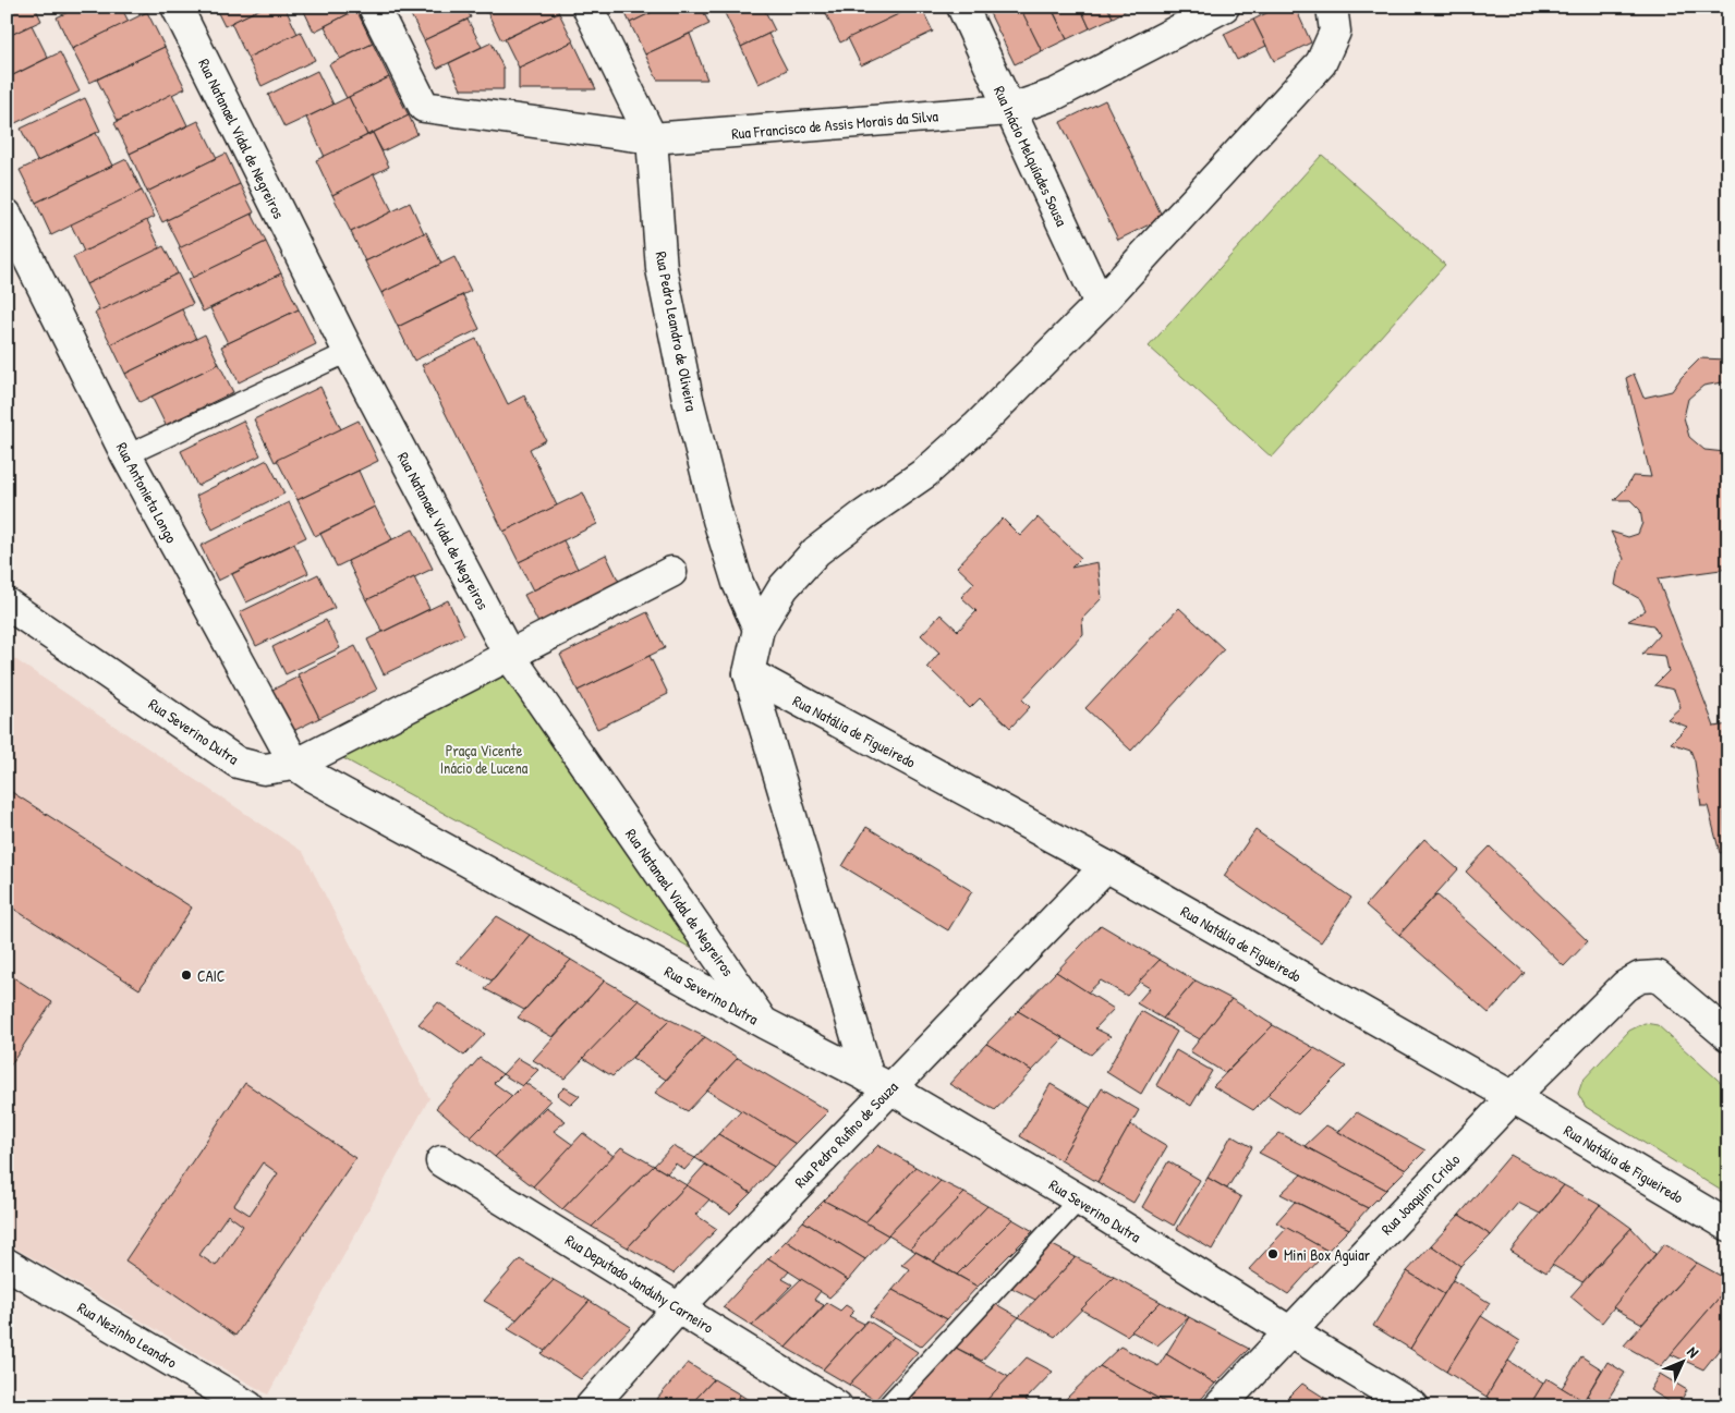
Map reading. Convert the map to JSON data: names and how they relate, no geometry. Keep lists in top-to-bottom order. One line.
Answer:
{"streets":{"street":["Rua Francisco de Assis Morais da Silva","Rua Natanael Vidal de Negreiros","Rua Inácio Melquíades Sousa","Rua Pedro Leandro de Oliveira","Rua Antonieta Longo","Rua Severino Dutra","Rua Natália de Figueiredo","Rua Pedro Rufino de Souza","Rua Joaquim Criolo","Rua Deputado Janduhy Carneiro","Rua Nezinho Leandro"]},"crossings":[["Rua Francisco de Assis Morais da Silva","Rua Inácio Melquíades Sousa"],["Rua Francisco de Assis Morais da Silva","Rua Pedro Leandro de Oliveira"],["Rua Natanael Vidal de Negreiros","Rua Severino Dutra"],["Rua Antonieta Longo","Rua Severino Dutra"],["Rua Severino Dutra","Rua Pedro Rufino de Souza"],["Rua Severino Dutra","Rua Joaquim Criolo"],["Rua Natália de Figueiredo","Rua Pedro Rufino de Souza"],["Rua Natália de Figueiredo","Rua Joaquim Criolo"],["Rua Pedro Rufino de Souza","Rua Deputado Janduhy Carneiro"]],"parks":["Praça Vicente Inácio de Lucena"],"places":["CAIC","Mini Box Aguiar"],"north":"top right"}
